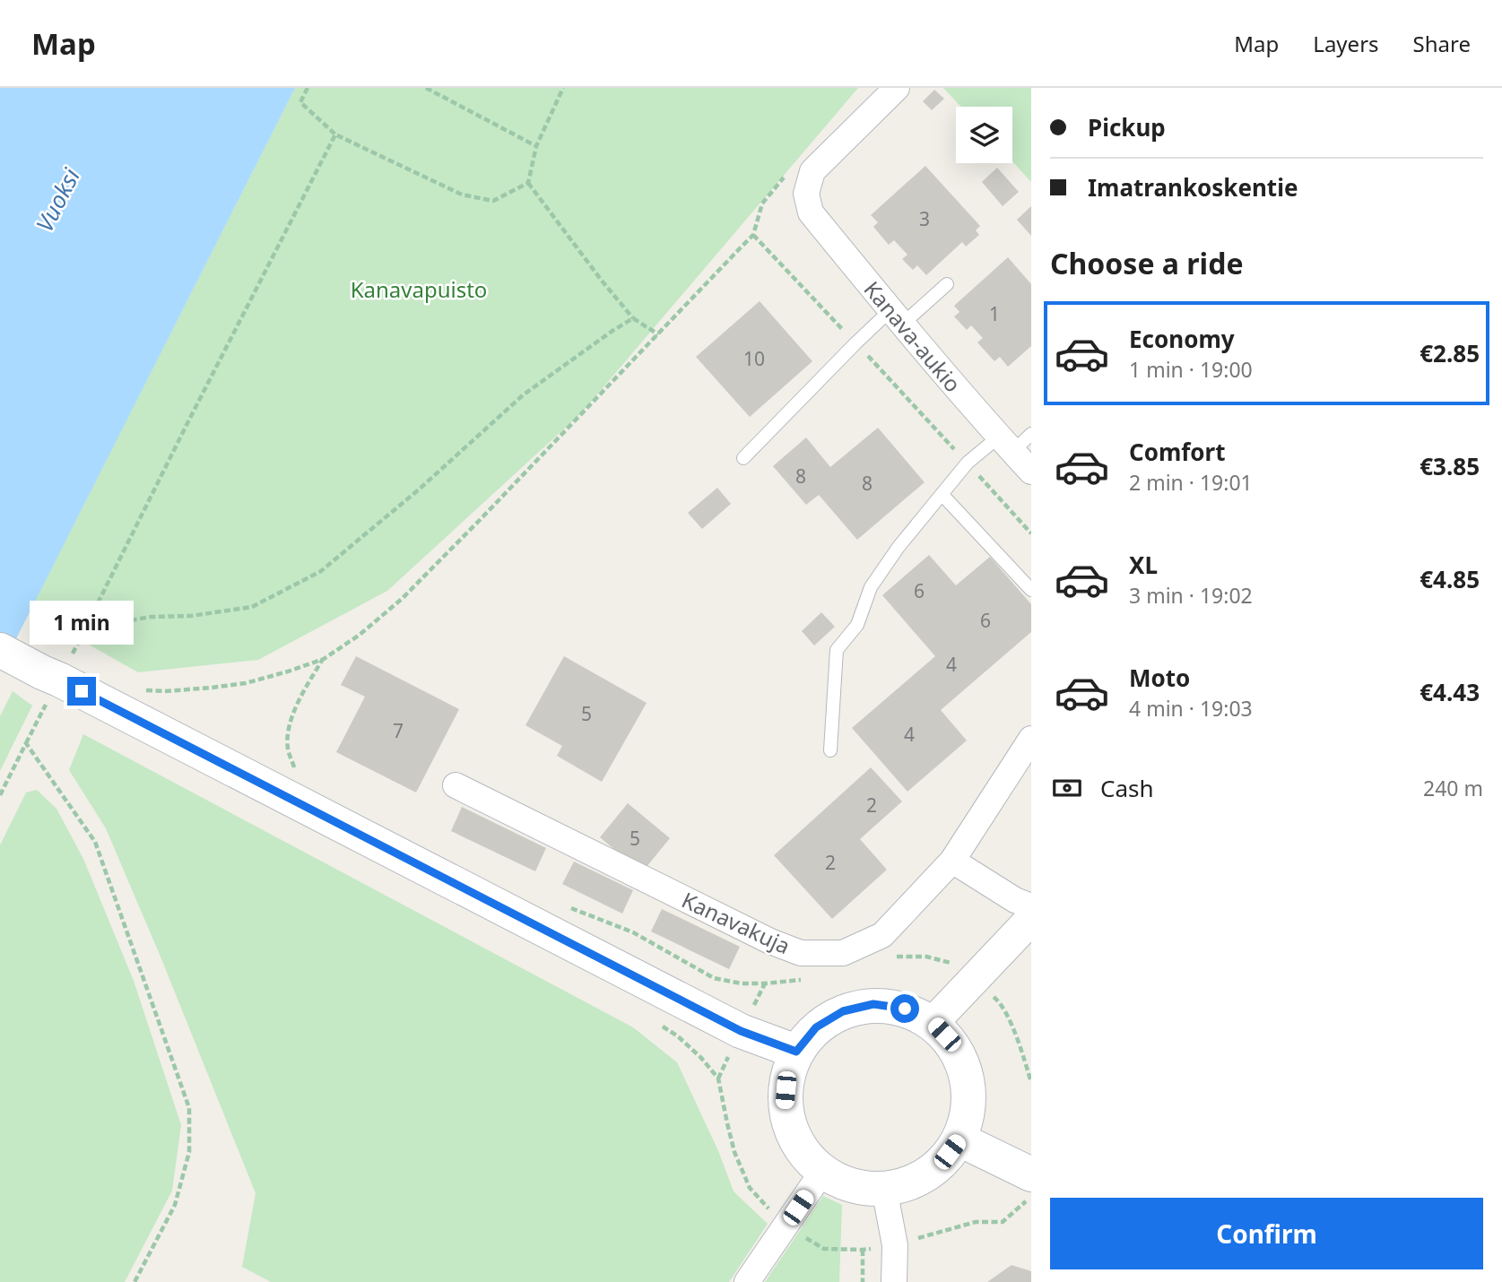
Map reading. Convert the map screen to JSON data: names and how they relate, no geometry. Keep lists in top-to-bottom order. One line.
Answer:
{"streets":{"street":["Kanava-aukio","Kanavakuja"]},"water":["Vuoksi"],"parks":["Kanavapuisto"],"house_numbers":["3","1","10","8","8","6","6","4","5","7","4","2","5","2"],"page":{"header":"Map","nav":["Map","Layers","Share"],"banner":["Pickup","Imatrankoskentie"],"heading":"Choose a ride","list":[{"name":"Economy","note":"1 min · 19:00","value":"€2.85"},{"name":"Comfort","note":"2 min · 19:01","value":"€3.85"},{"name":"XL","note":"3 min · 19:02","value":"€4.85"},{"name":"Moto","note":"4 min · 19:03","value":"€4.43"}],"bubble":"1 min","pay":["Cash","240 m"],"buttons":"Confirm"}}
